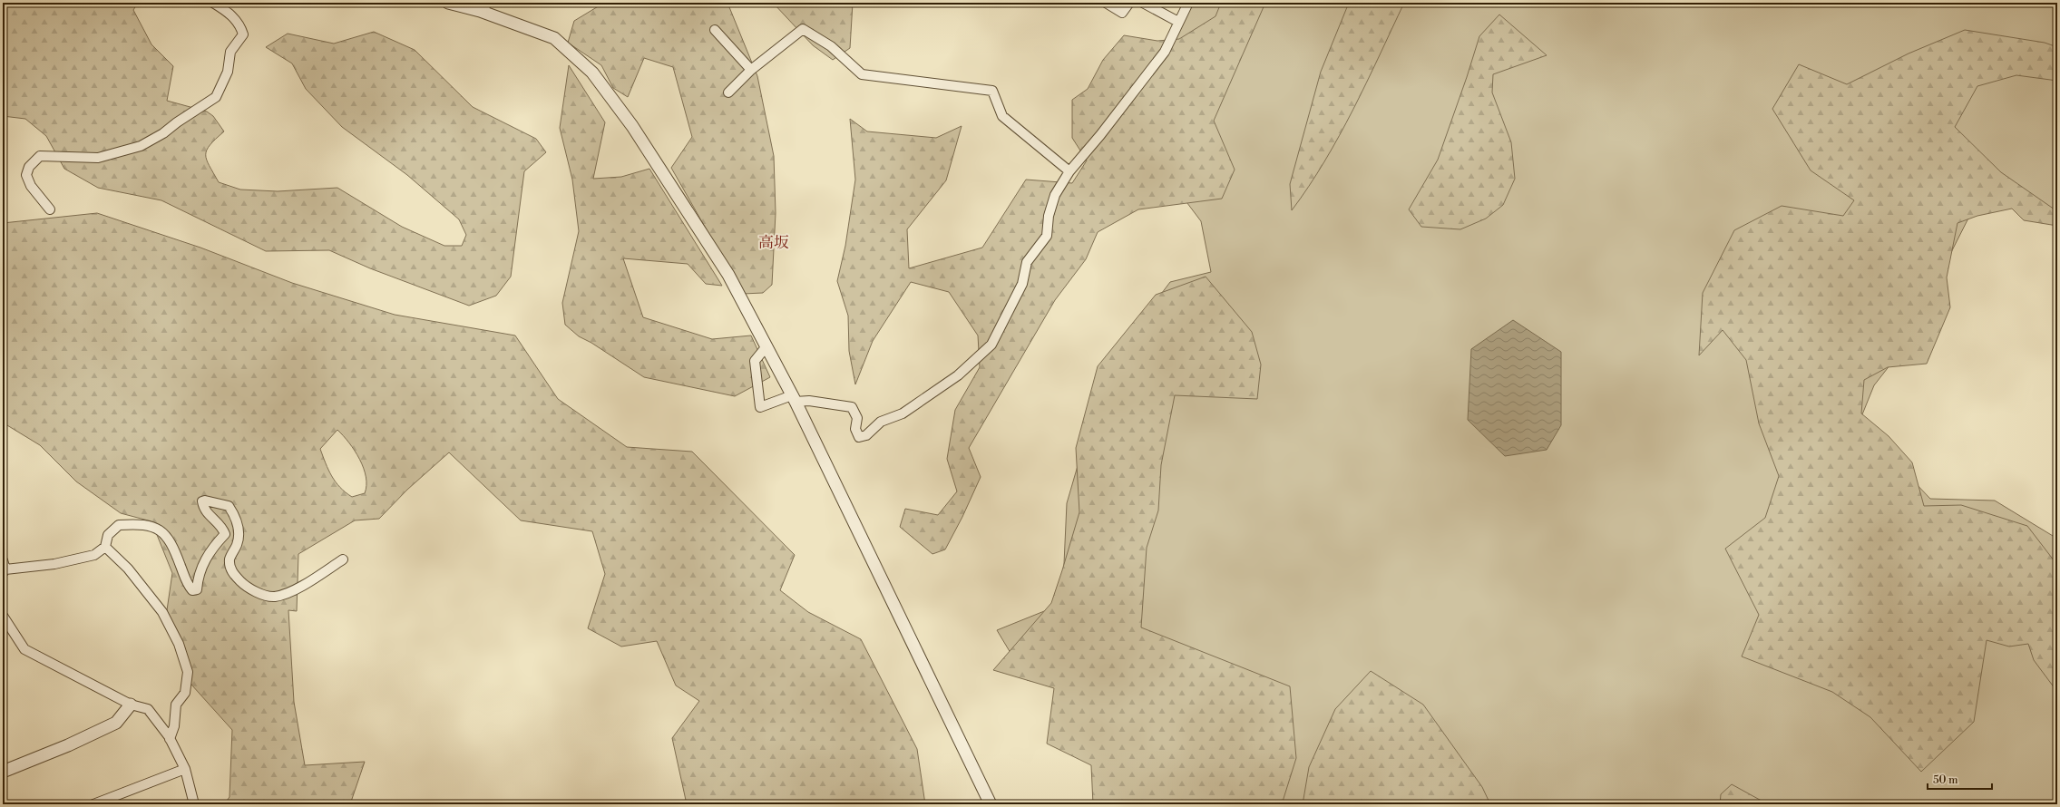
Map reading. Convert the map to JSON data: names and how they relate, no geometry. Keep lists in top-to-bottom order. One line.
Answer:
{"districts":["高坂"],"scale_bar":"50 m"}
